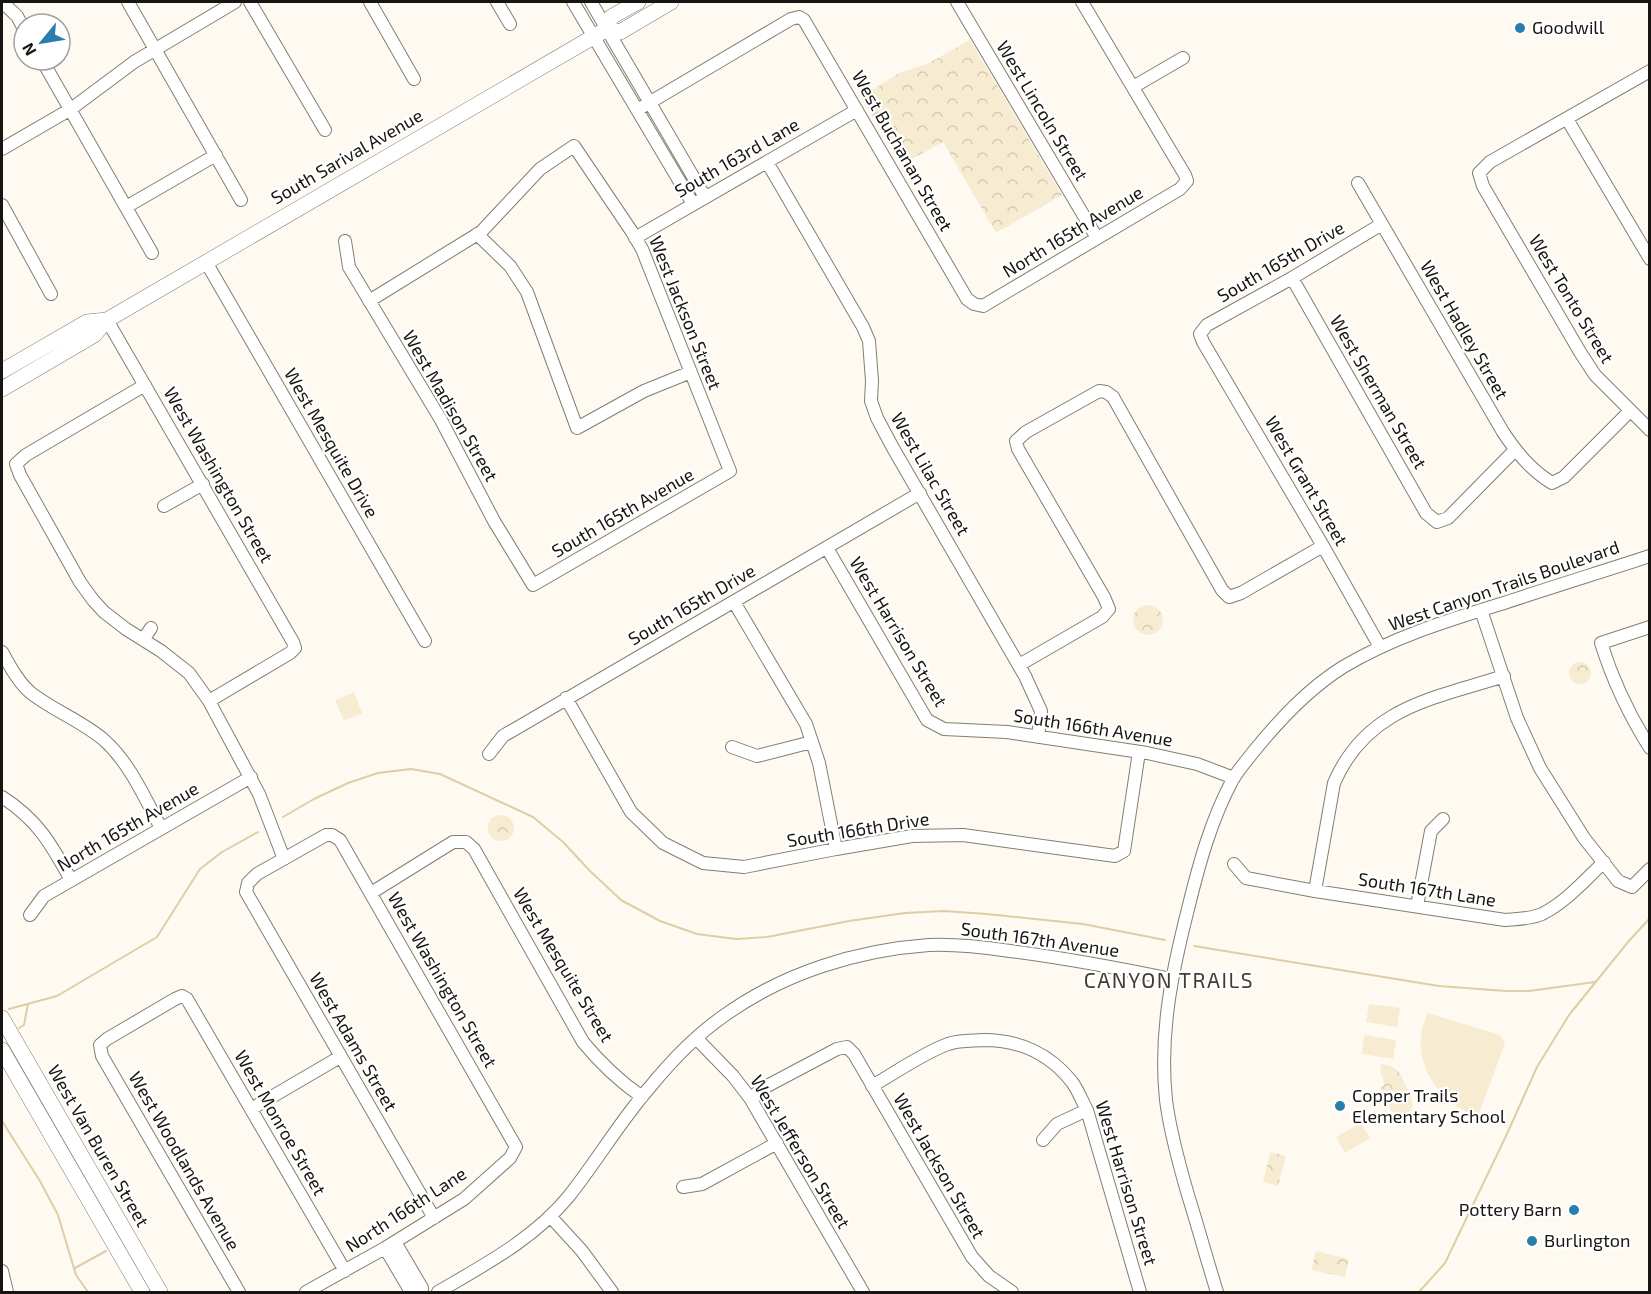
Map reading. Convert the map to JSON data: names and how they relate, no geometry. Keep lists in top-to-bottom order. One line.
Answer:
{"streets":{"main road":["South Sarival Avenue","West Van Buren Street"],"street":["West Lincoln Street","West Buchanan Street","South 163rd Lane","North 165th Avenue","South 165th Drive","West Tonto Street","West Jackson Street","West Hadley Street","West Sherman Street","West Madison Street","West Mesquite Drive","West Lilac Street","West Washington Street","West Grant Street","South 165th Avenue","West Canyon Trails Boulevard","West Harrison Street","South 166th Avenue","South 166th Drive","South 167th Lane","South 167th Avenue","West Mesquite Street","West Adams Street","West Monroe Street","West Jefferson Street","West Woodlands Avenue","North 166th Lane"]},"crossings":[["West Lincoln Street","North 165th Avenue"],["West Buchanan Street","South 163rd Lane"],["West Buchanan Street","North 165th Avenue"],["South Sarival Avenue","West Mesquite Drive"],["South Sarival Avenue","West Washington Street"],["South 163rd Lane","West Jackson Street"],["South 163rd Lane","West Lilac Street"],["South 165th Drive","West Hadley Street"],["South 165th Drive","West Sherman Street"],["South 165th Drive","West Lilac Street"],["South 165th Drive","West Grant Street"],["South 165th Drive","West Harrison Street"],["South 165th Drive","South 166th Drive"],["West Tonto Street","West Hadley Street"],["West Jackson Street","South 165th Avenue"],["West Jackson Street","West Harrison Street"],["West Jackson Street","West Jefferson Street"],["West Hadley Street","West Sherman Street"],["West Madison Street","South 165th Avenue"],["West Lilac Street","South 166th Avenue"],["West Washington Street","West Mesquite Street"],["West Washington Street","West Adams Street"],["West Washington Street","North 166th Lane"],["West Grant Street","West Canyon Trails Boulevard"],["West Canyon Trails Boulevard","South 166th Avenue"],["West Canyon Trails Boulevard","South 167th Avenue"],["West Harrison Street","South 166th Avenue"],["South 166th Avenue","South 166th Drive"],["South 167th Avenue","West Mesquite Street"],["South 167th Avenue","West Jefferson Street"],["West Adams Street","North 166th Lane"],["West Monroe Street","West Woodlands Avenue"],["West Monroe Street","North 166th Lane"]],"districts":["CANYON TRAILS"],"places":["Goodwill","Copper Trails Elementary School","Pottery Barn","Burlington"],"north":"bottom left"}
